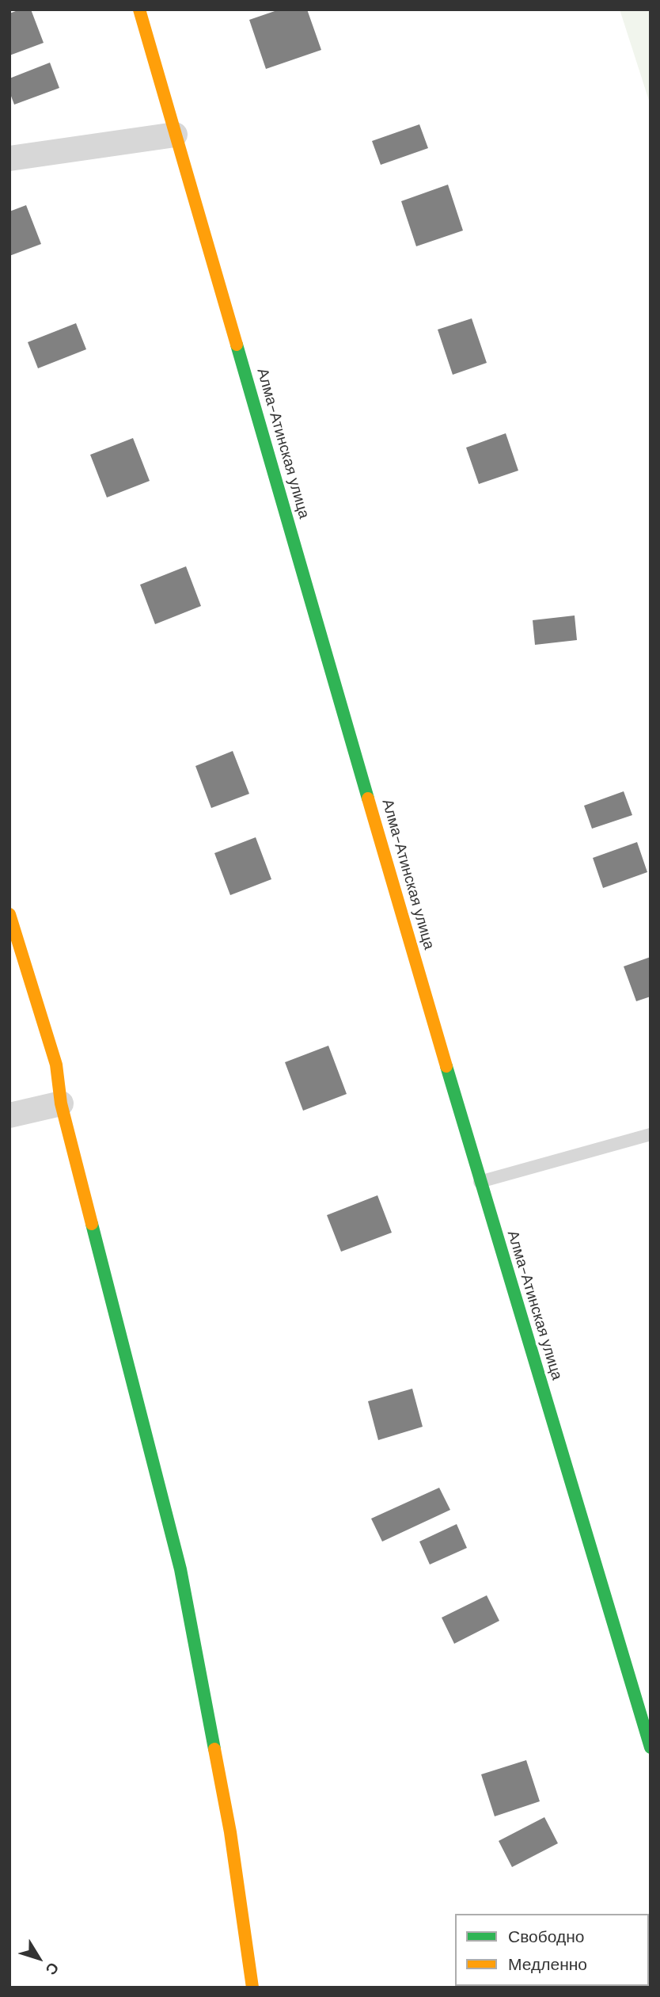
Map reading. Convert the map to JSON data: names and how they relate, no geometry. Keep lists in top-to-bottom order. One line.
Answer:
{"streets":{"main road":["Алма-Атинская улица"]},"legend":["Свободно","Медленно"],"north":"bottom right"}
